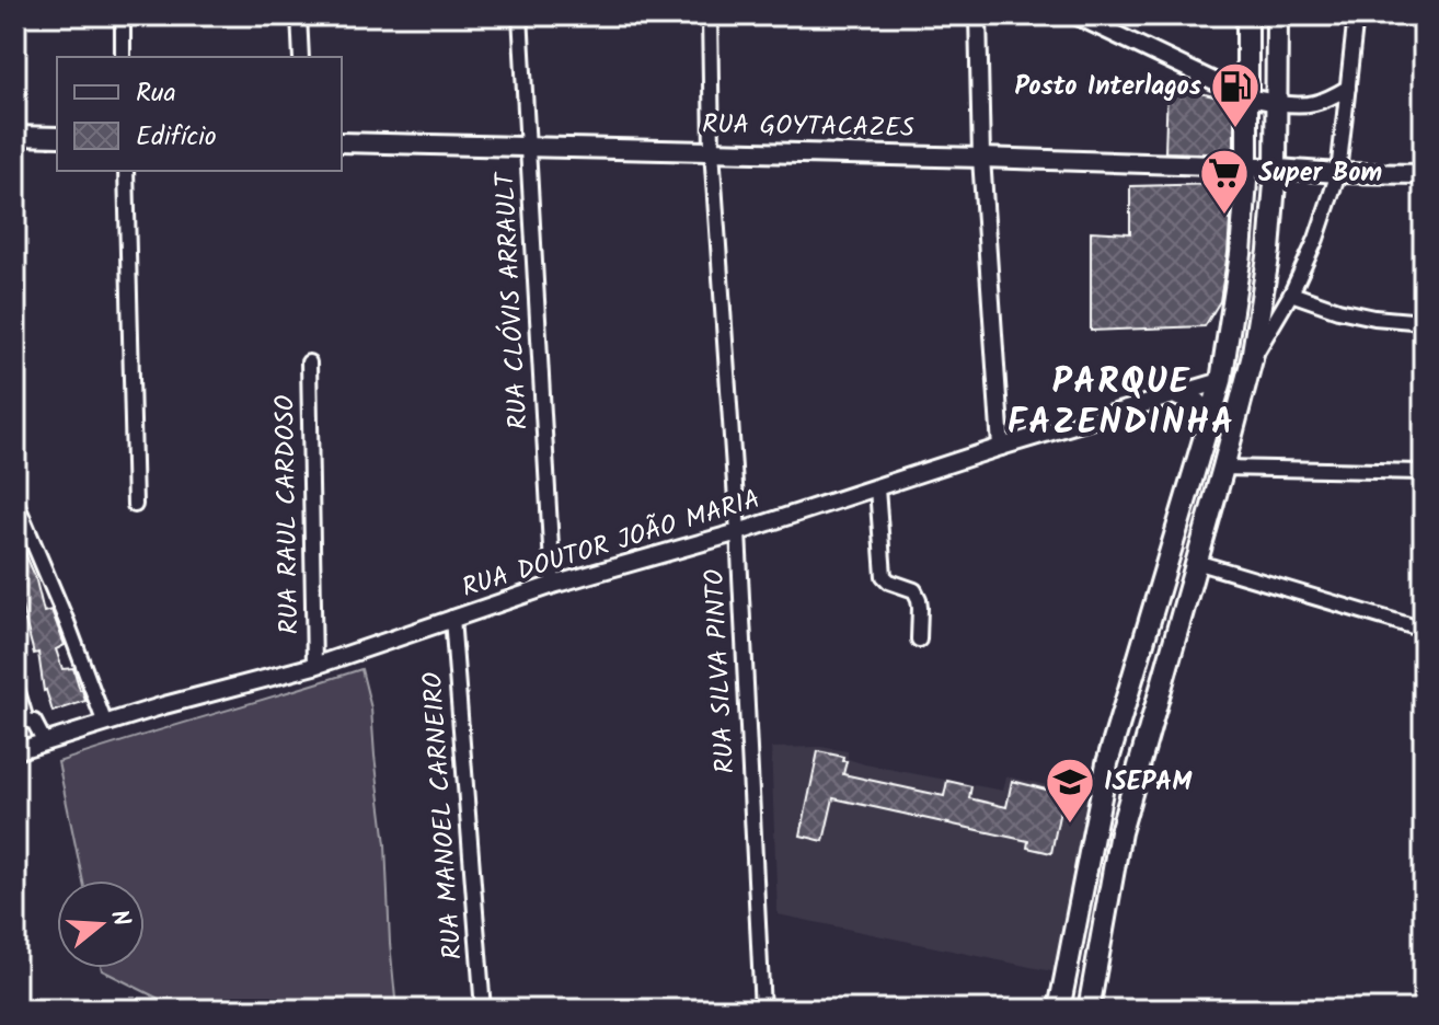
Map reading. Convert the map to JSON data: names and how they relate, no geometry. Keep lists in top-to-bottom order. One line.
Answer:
{"streets":{"main road":["RUA GOYTACAZES"],"street":["RUA CLÓVIS ARRAULT","RUA RAUL CARDOSO","RUA DOUTOR JOÃO MARIA","RUA SILVA PINTO","RUA MANOEL CARNEIRO"]},"crossings":[["RUA GOYTACAZES","RUA CLÓVIS ARRAULT"],["RUA GOYTACAZES","RUA SILVA PINTO"],["RUA CLÓVIS ARRAULT","RUA DOUTOR JOÃO MARIA"],["RUA RAUL CARDOSO","RUA DOUTOR JOÃO MARIA"],["RUA DOUTOR JOÃO MARIA","RUA SILVA PINTO"],["RUA DOUTOR JOÃO MARIA","RUA MANOEL CARNEIRO"]],"districts":["PARQUE FAZENDINHA"],"places":{"fuel station":["Posto Interlagos"],"supermarket":["Super Bom"],"school or university":["ISEPAM"]},"legend":["Rua","Edifício"],"north":"right"}
